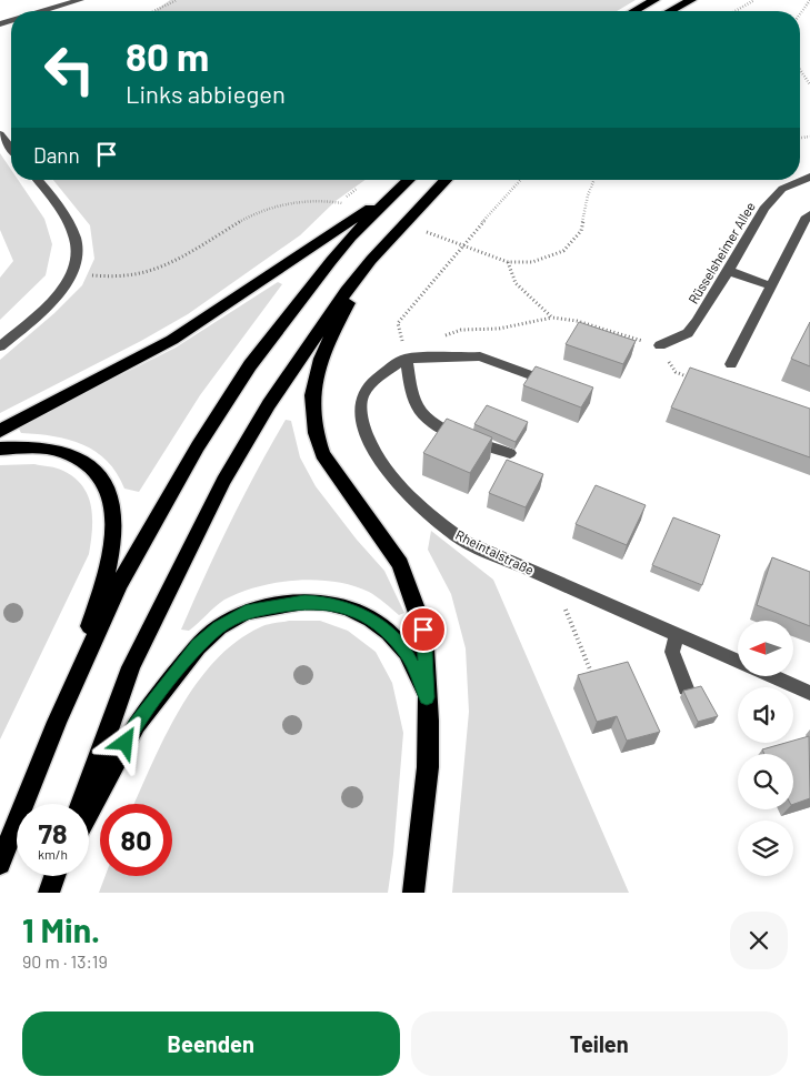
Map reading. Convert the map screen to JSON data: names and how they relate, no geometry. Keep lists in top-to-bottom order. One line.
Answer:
{"streets":{"street":["Rüsselsheimer Allee","Rheintalstraße"]},"north":"left","page":{"turn":["80 m","Links abbiegen"],"then":"Dann","speed":"78 km/h","limit":"80","heading":["1 Min.","90 m · 13:19"],"buttons":["Beenden","Teilen"]}}
